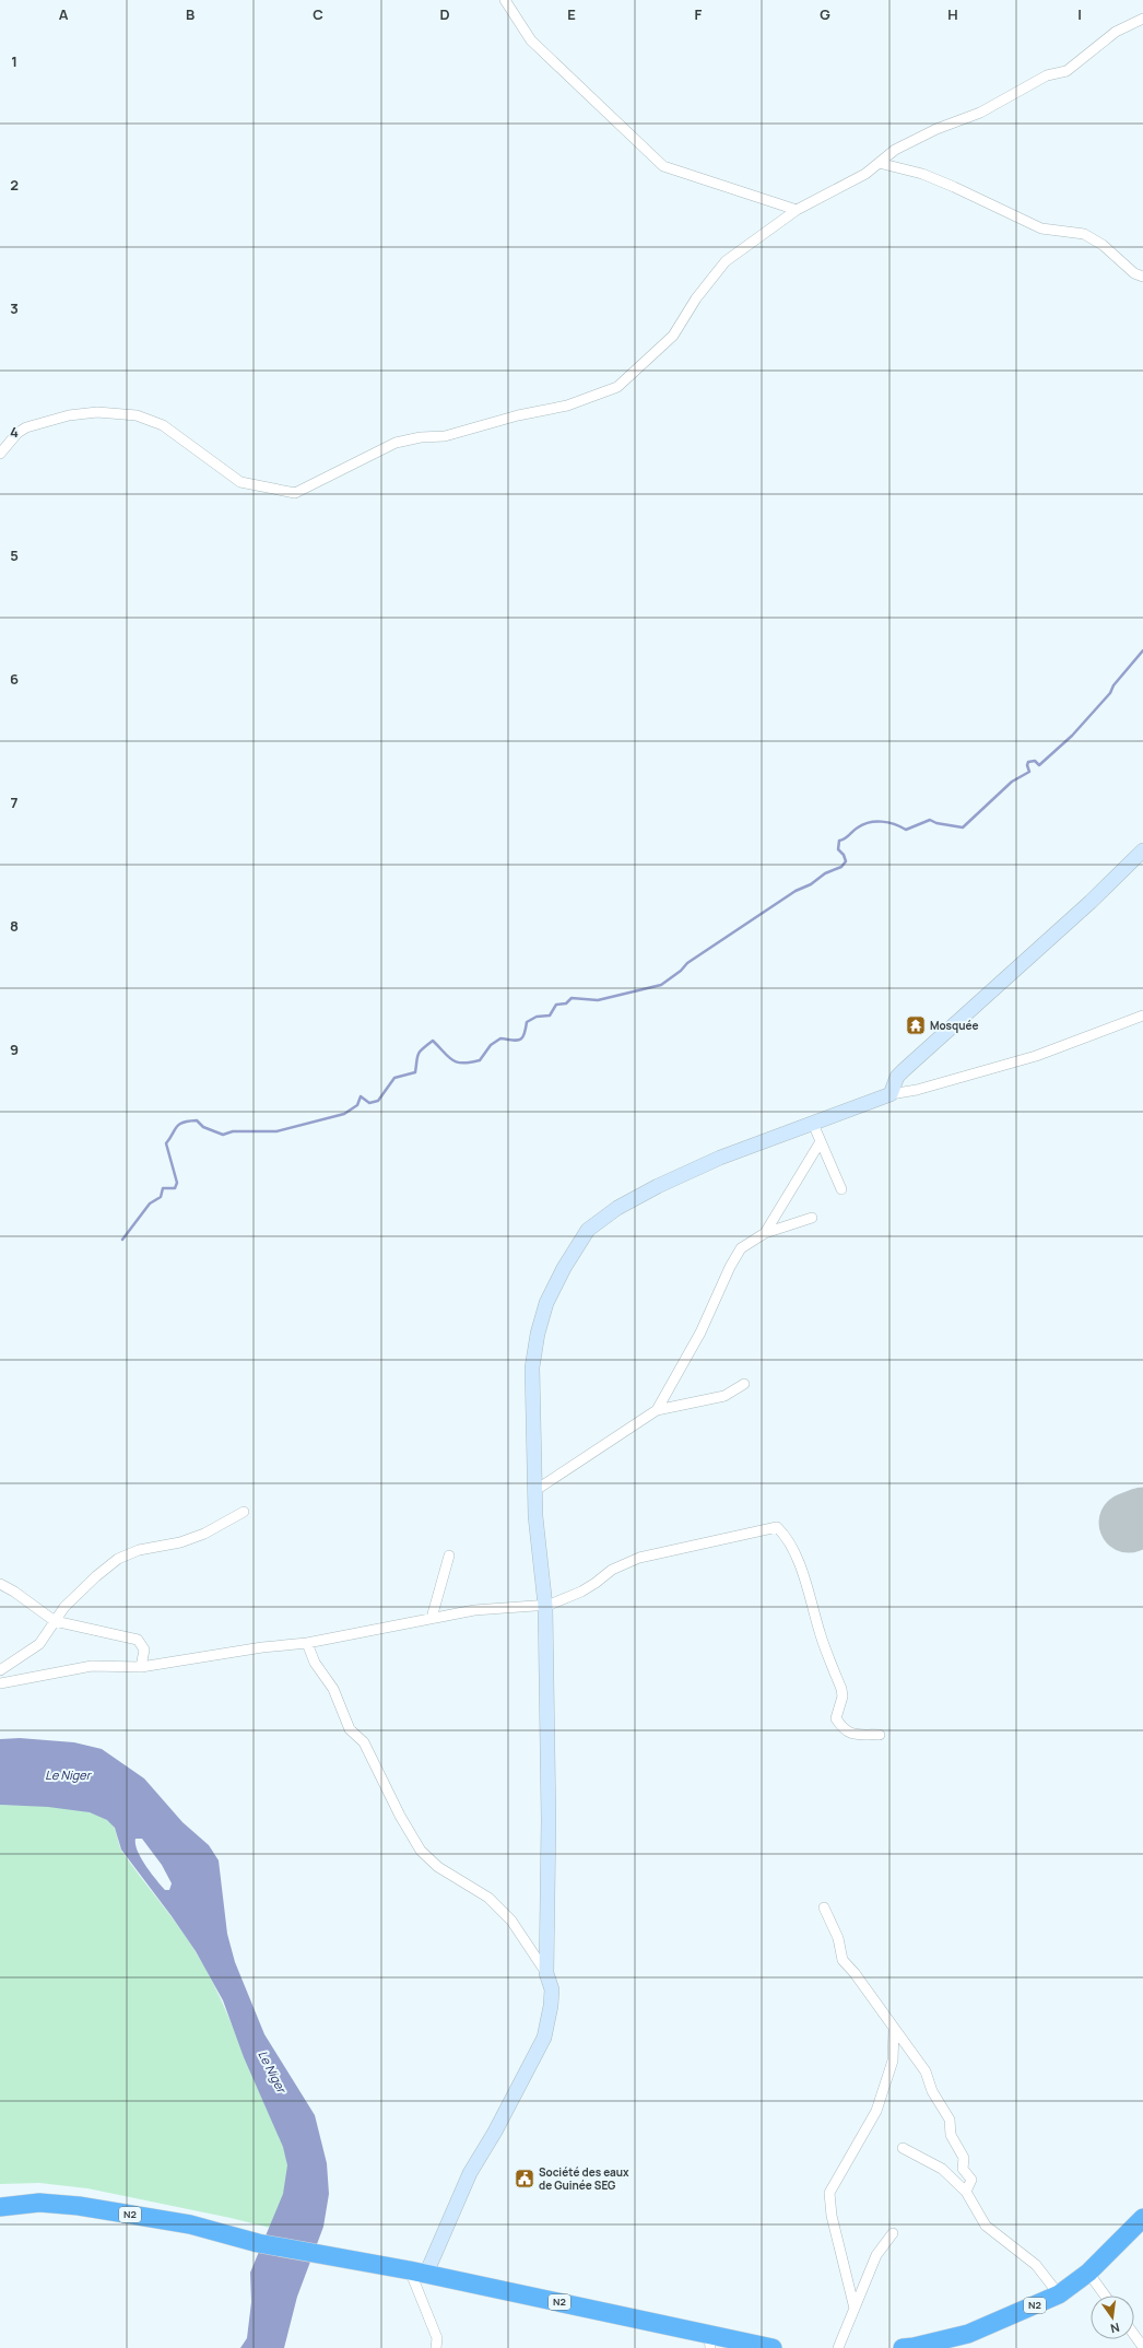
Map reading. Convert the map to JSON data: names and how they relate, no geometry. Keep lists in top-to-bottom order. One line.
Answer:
{"streets":{"highway":["N2"]},"water":["Le Niger"],"places":{"temple":["Mosquée"],"public building":["Société des eaux de Guinée SEG"]},"north":"bottom","grid":{"columns":["A","B","C","D","E","F","G","H","I"],"rows":["1","2","3","4","5","6","7","8","9"]}}
